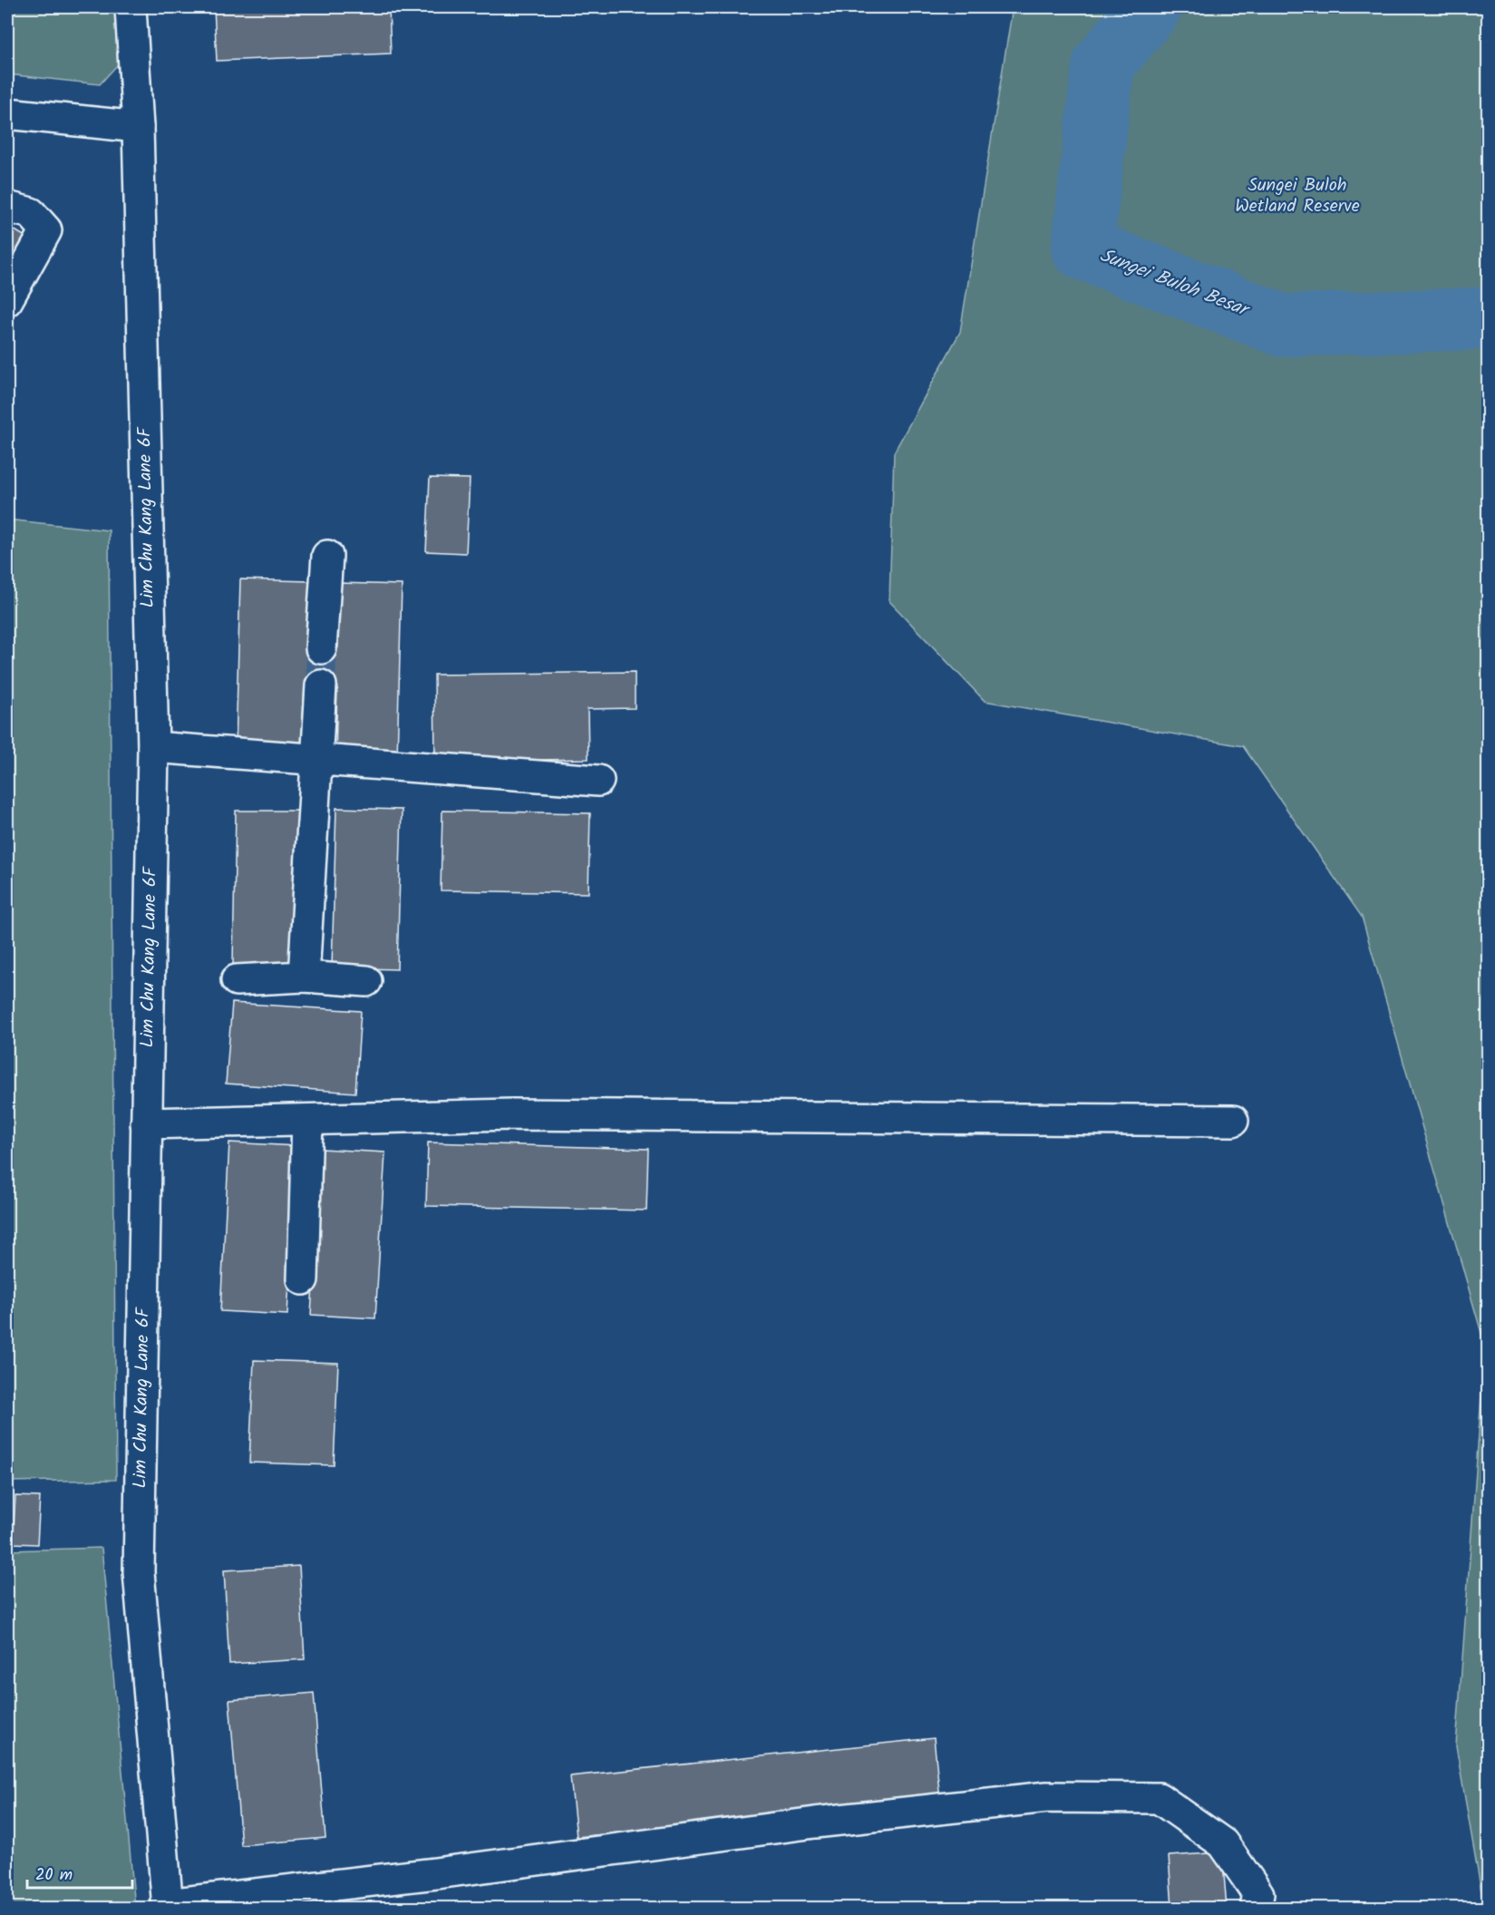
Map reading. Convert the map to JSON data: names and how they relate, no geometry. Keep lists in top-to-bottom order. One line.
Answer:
{"streets":{"street":["Lim Chu Kang Lane 6F"]},"water":["Sungei Buloh Besar"],"parks":["Sungei Buloh Wetland Reserve"],"scale_bar":"20 m"}
